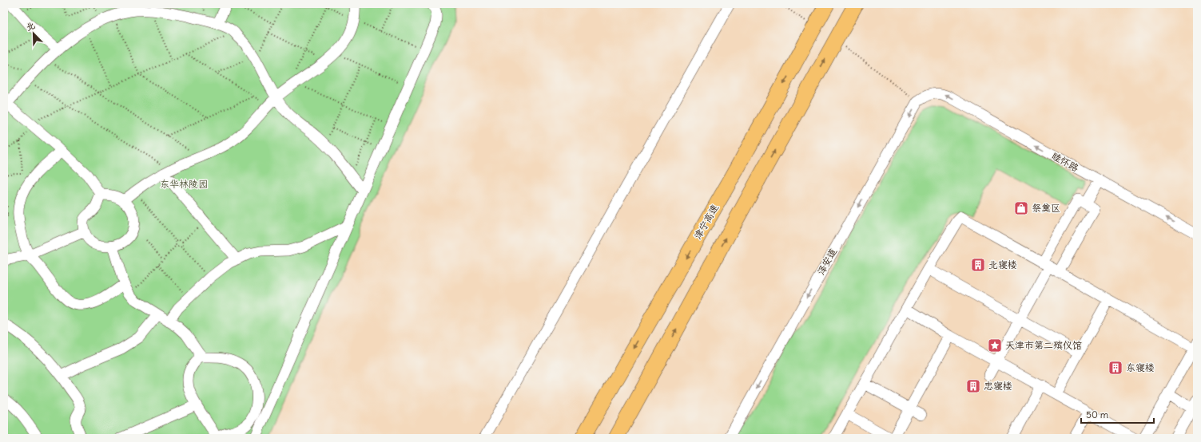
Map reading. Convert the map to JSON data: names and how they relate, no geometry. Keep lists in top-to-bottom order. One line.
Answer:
{"streets":{"highway":["津宁高速"],"street":["睦怀路","泽安道"]},"crossings":[["睦怀路","泽安道"]],"one_way":["睦怀路"],"parks":["东华林陵园"],"places":{"shop":["祭奠区"],"building":["北寝楼","东寝楼","忠寝楼"],"place":["天津市第二殡仪馆"]},"scale_bar":"50 m","north":"top left"}
